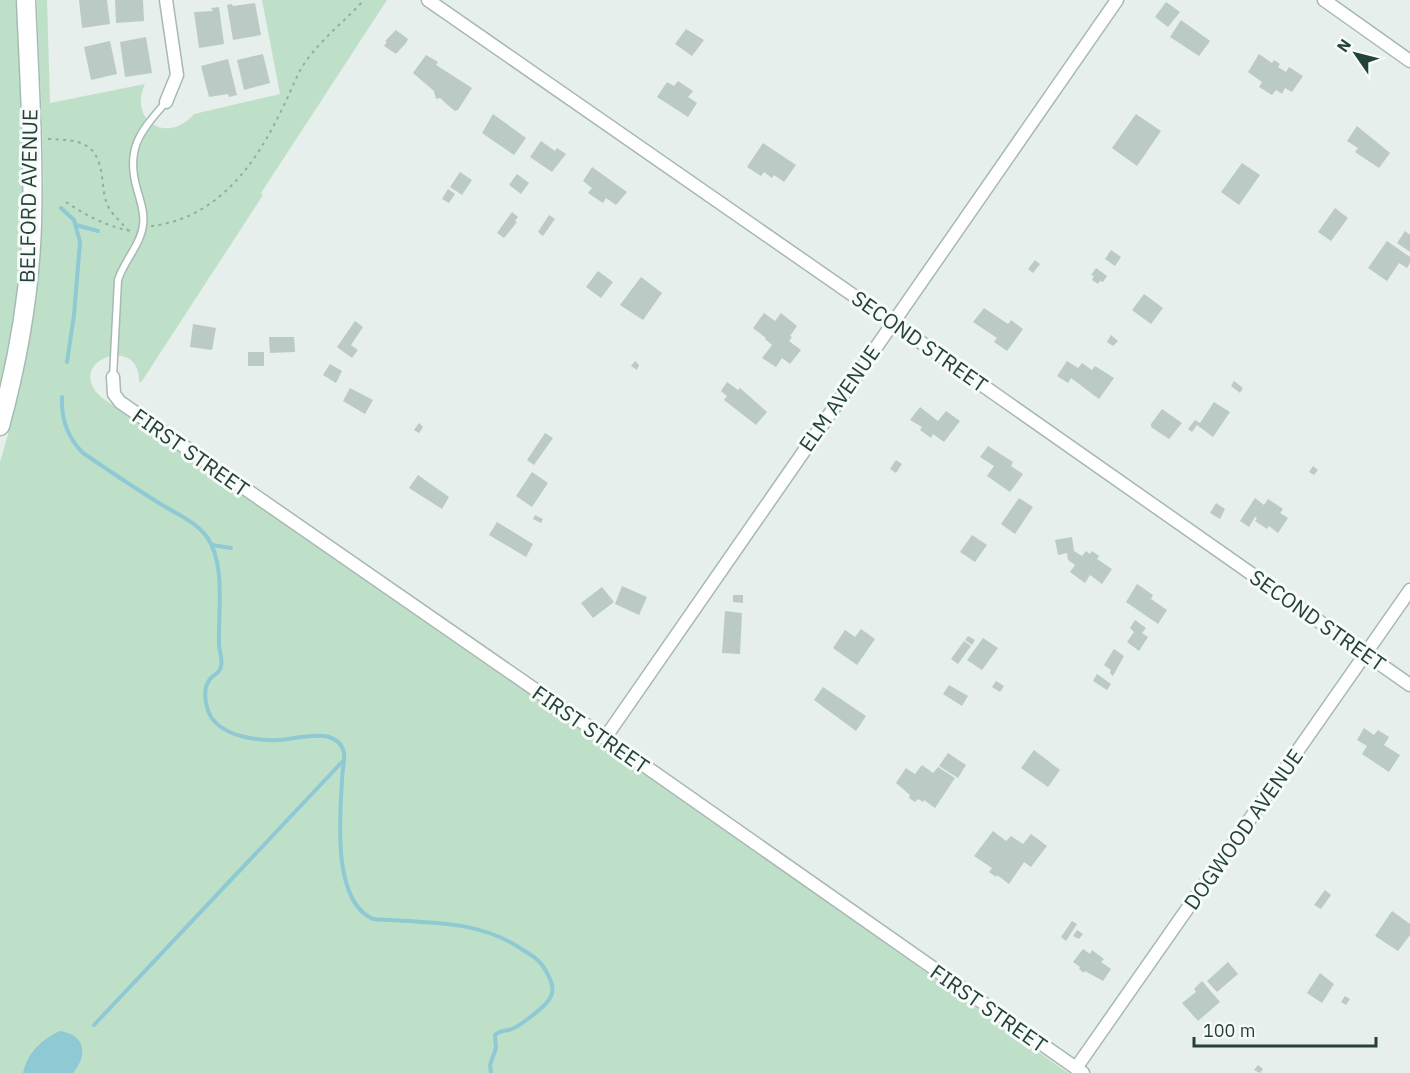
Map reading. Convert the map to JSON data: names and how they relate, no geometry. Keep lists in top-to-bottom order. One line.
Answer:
{"streets":{"main road":["BELFORD AVENUE"],"street":["SECOND STREET","ELM AVENUE","FIRST STREET","DOGWOOD AVENUE"]},"crossings":[["SECOND STREET","ELM AVENUE"],["SECOND STREET","DOGWOOD AVENUE"],["ELM AVENUE","FIRST STREET"],["FIRST STREET","DOGWOOD AVENUE"]],"scale_bar":"100 m","north":"top left"}
